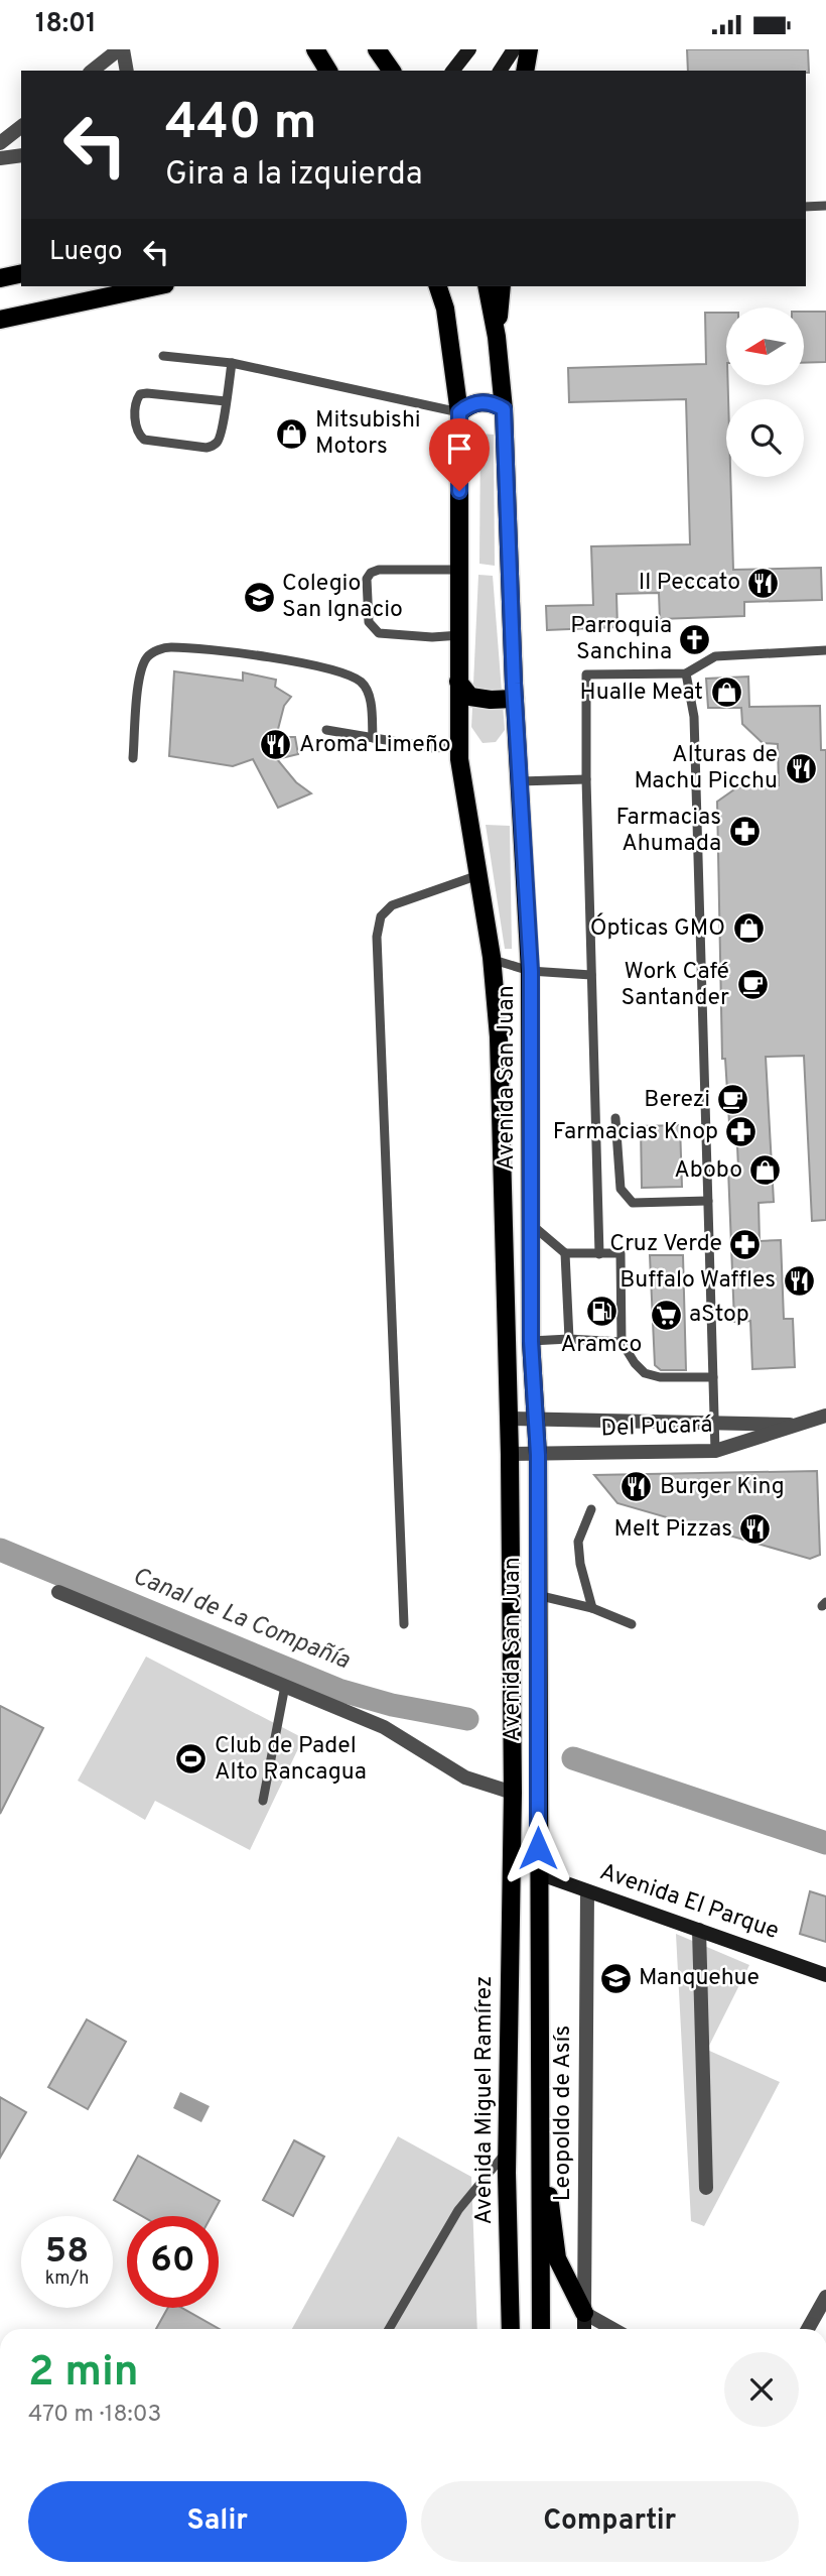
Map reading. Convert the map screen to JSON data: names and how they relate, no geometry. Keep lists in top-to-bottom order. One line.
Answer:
{"streets":{"main road":["Avenida San Juan","Avenida Miguel Ramírez"],"street":["Del Pucará","Avenida El Parque","Leopoldo de Asís"]},"crossings":[["Avenida San Juan","Del Pucará"],["Avenida San Juan","Avenida El Parque"],["Avenida San Juan","Avenida Miguel Ramírez"],["Avenida El Parque","Leopoldo de Asís"]],"water":["Canal de La Compañía"],"places":{"shop":["Mitsubishi Motors","Hualle Meat","Ópticas GMO","Abobo"],"restaurant":["Il Peccato","Aroma Limeño","Alturas de Machu Picchu","Buffalo Waffles","Burger King","Melt Pizzas"],"school or university":["Colegio San Ignacio","Manquehue"],"church":["Parroquia Sanchina"],"pharmacy":["Farmacias Ahumada","Farmacias Knop","Cruz Verde"],"cafe":["Work Café Santander","Berezi"],"fuel station":["Aramco"],"supermarket":["aStop"],"sports":["Club de Padel Alto Rancagua"]},"north":"left","page":{"status":"18:01","turn":["440 m","Gira a la izquierda"],"then":"Luego","speed":"58 km/h","limit":"60","heading":["2 min","470 m · 18:03"],"buttons":["Salir","Compartir"]}}
